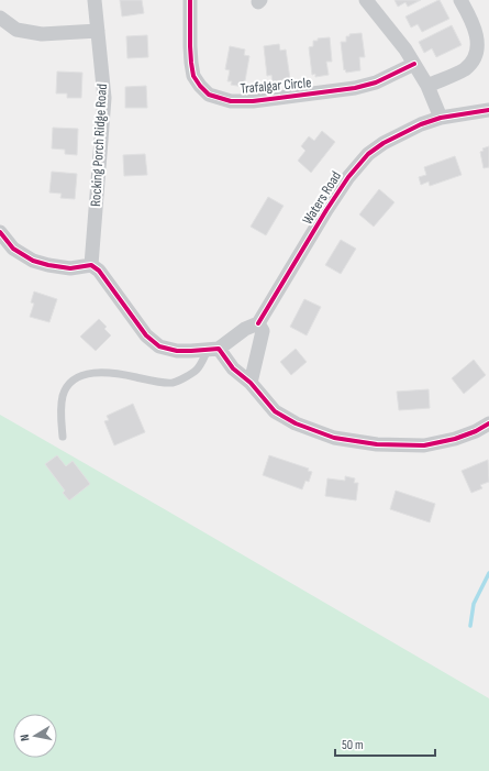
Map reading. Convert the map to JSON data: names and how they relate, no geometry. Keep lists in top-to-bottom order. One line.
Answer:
{"streets":{"street":["Trafalgar Circle","Rocking Porch Ridge Road","Waters Road"]},"scale_bar":"50 m","north":"left"}
